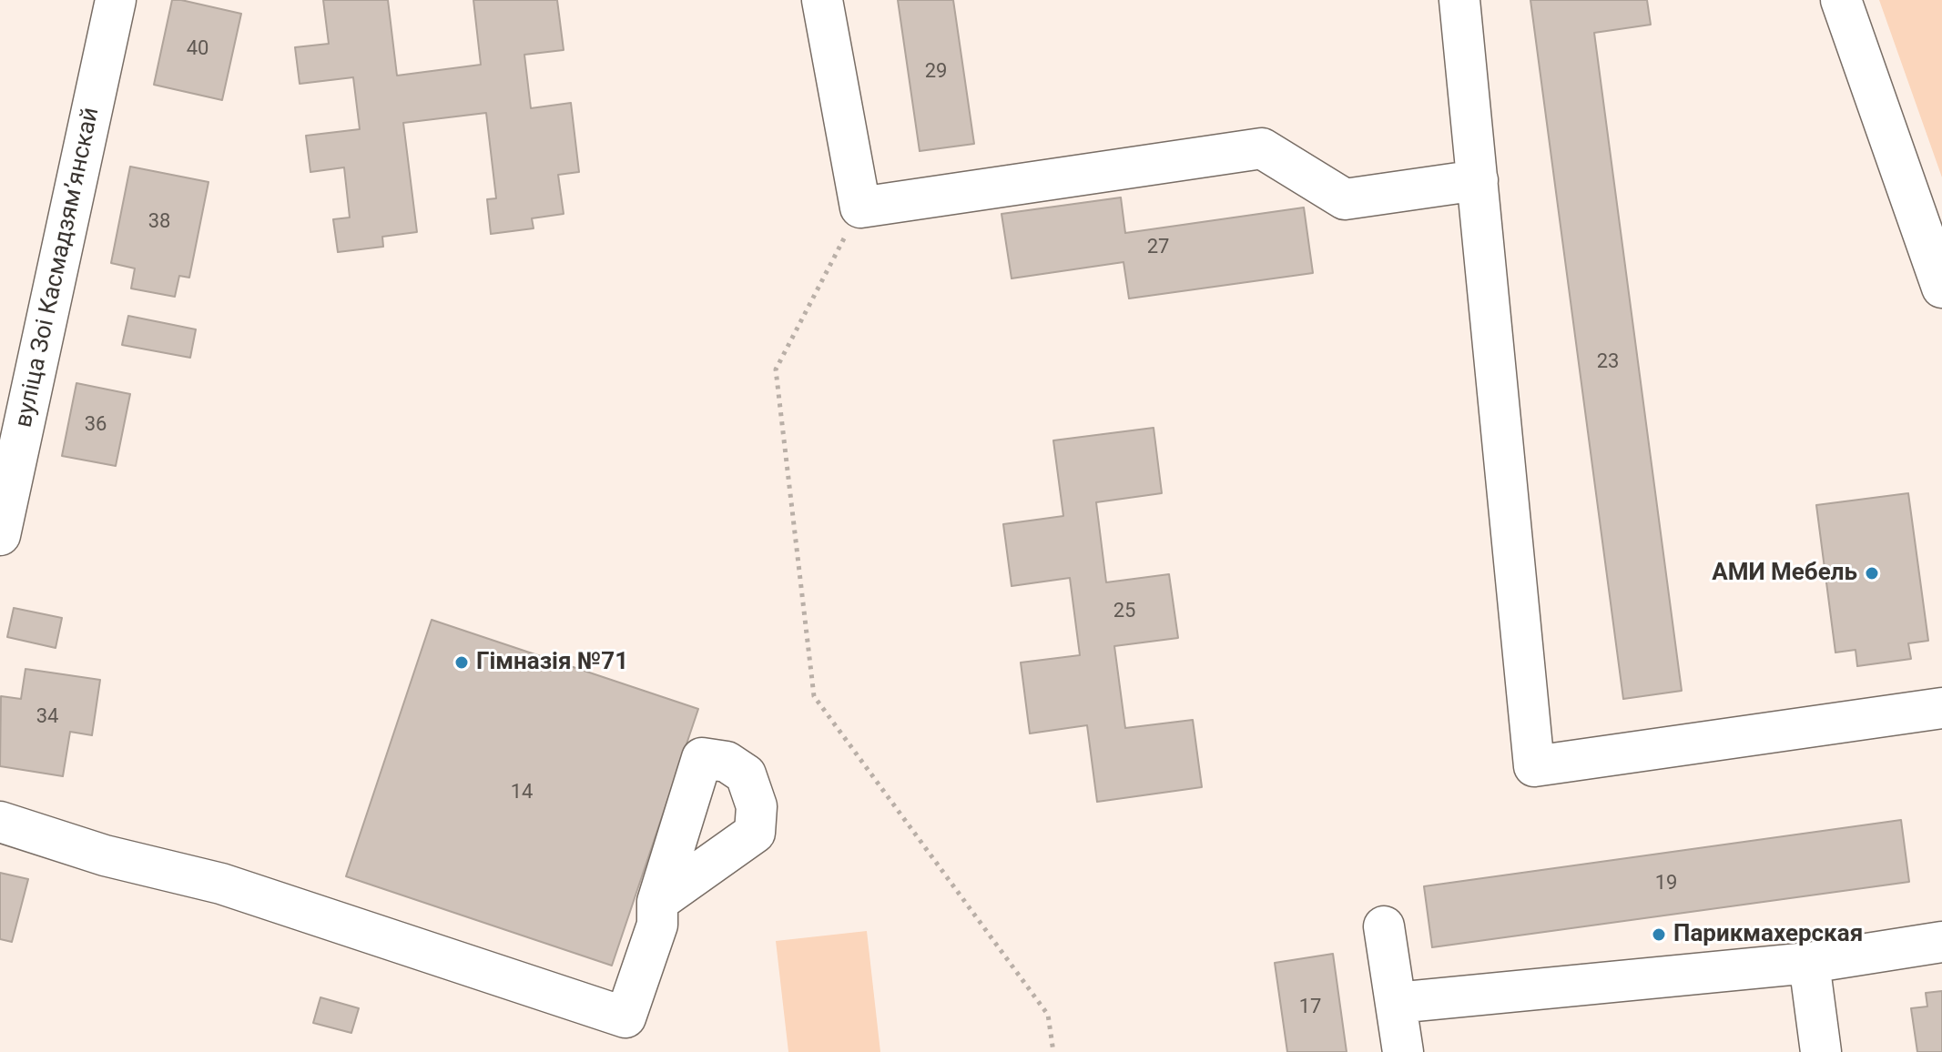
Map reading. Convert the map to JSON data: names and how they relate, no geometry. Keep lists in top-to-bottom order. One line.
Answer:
{"streets":{"street":["вуліца Зоі Касмадзямʼянскай"]},"places":["АМИ Мебель","Гімназія №71","Парикмахерская"],"house_numbers":["40","29","38","27","23","36","25","34","14","19","17"]}
